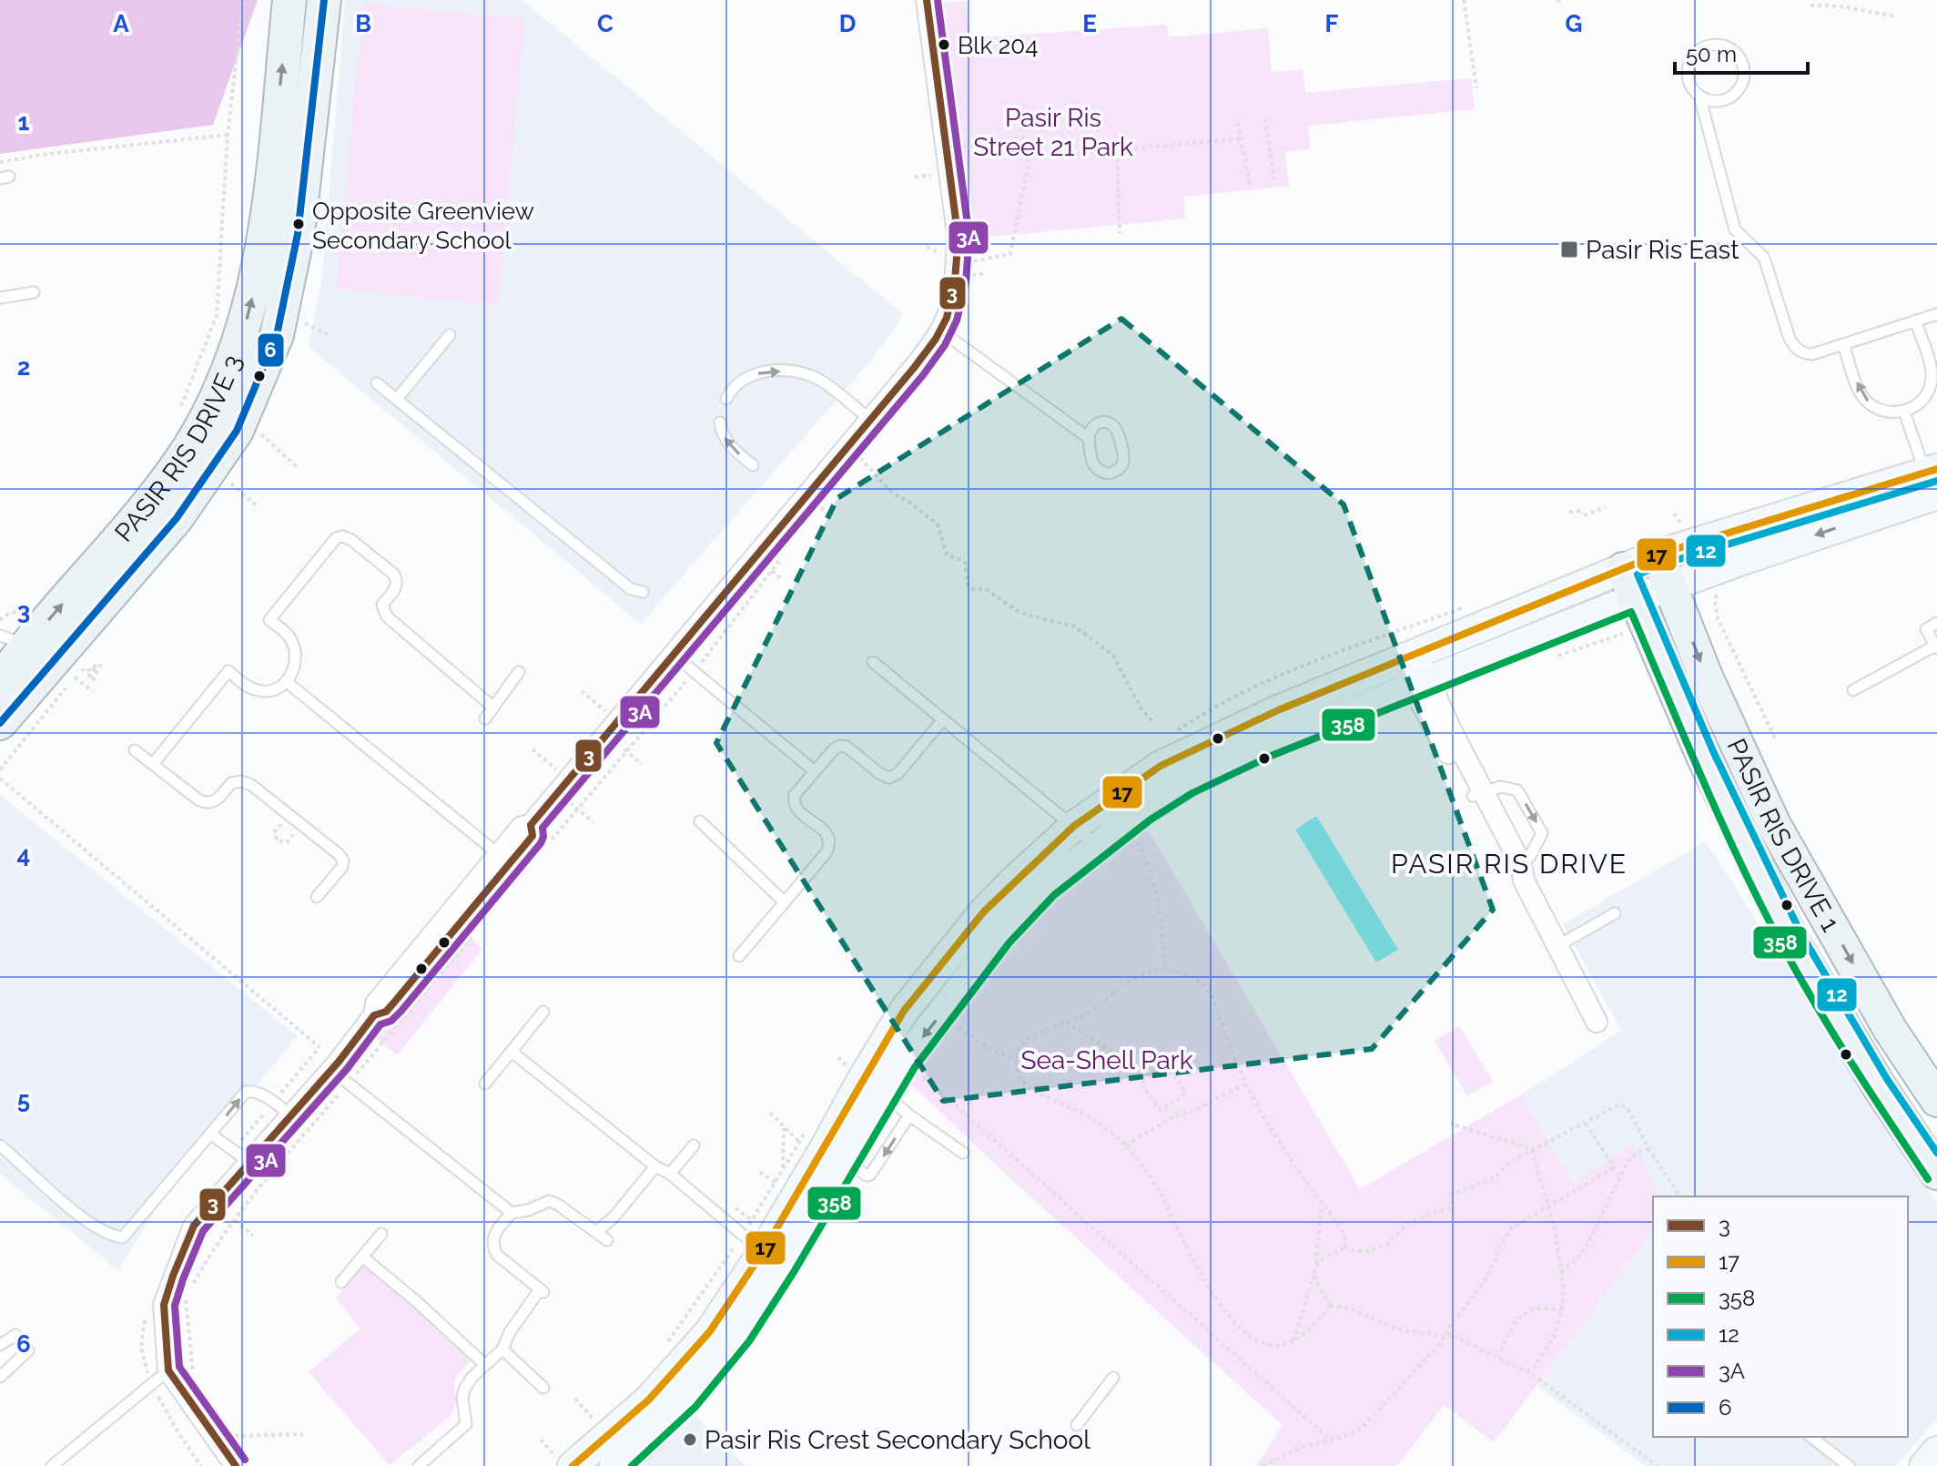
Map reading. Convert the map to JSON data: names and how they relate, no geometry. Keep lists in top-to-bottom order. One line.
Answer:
{"streets":{"main road":["PASIR RIS DRIVE 3","PASIR RIS DRIVE 1"]},"districts":["PASIR RIS DRIVE"],"parks":["Pasir Ris Street 21 Park","Sea-Shell Park"],"places":{"other":["Blk 204","Opposite Greenview Secondary School","Pasir Ris Crest Secondary School"],"transit":["Pasir Ris East"]},"lines":["transit line 3","transit line 3A","transit line 6","transit line 17","transit line 12","transit line 358"],"legend":["3","17","358","12","3A","6"],"scale_bar":"50 m","grid":{"columns":["A","B","C","D","E","F","G"],"rows":["1","2","3","4","5","6"]}}
